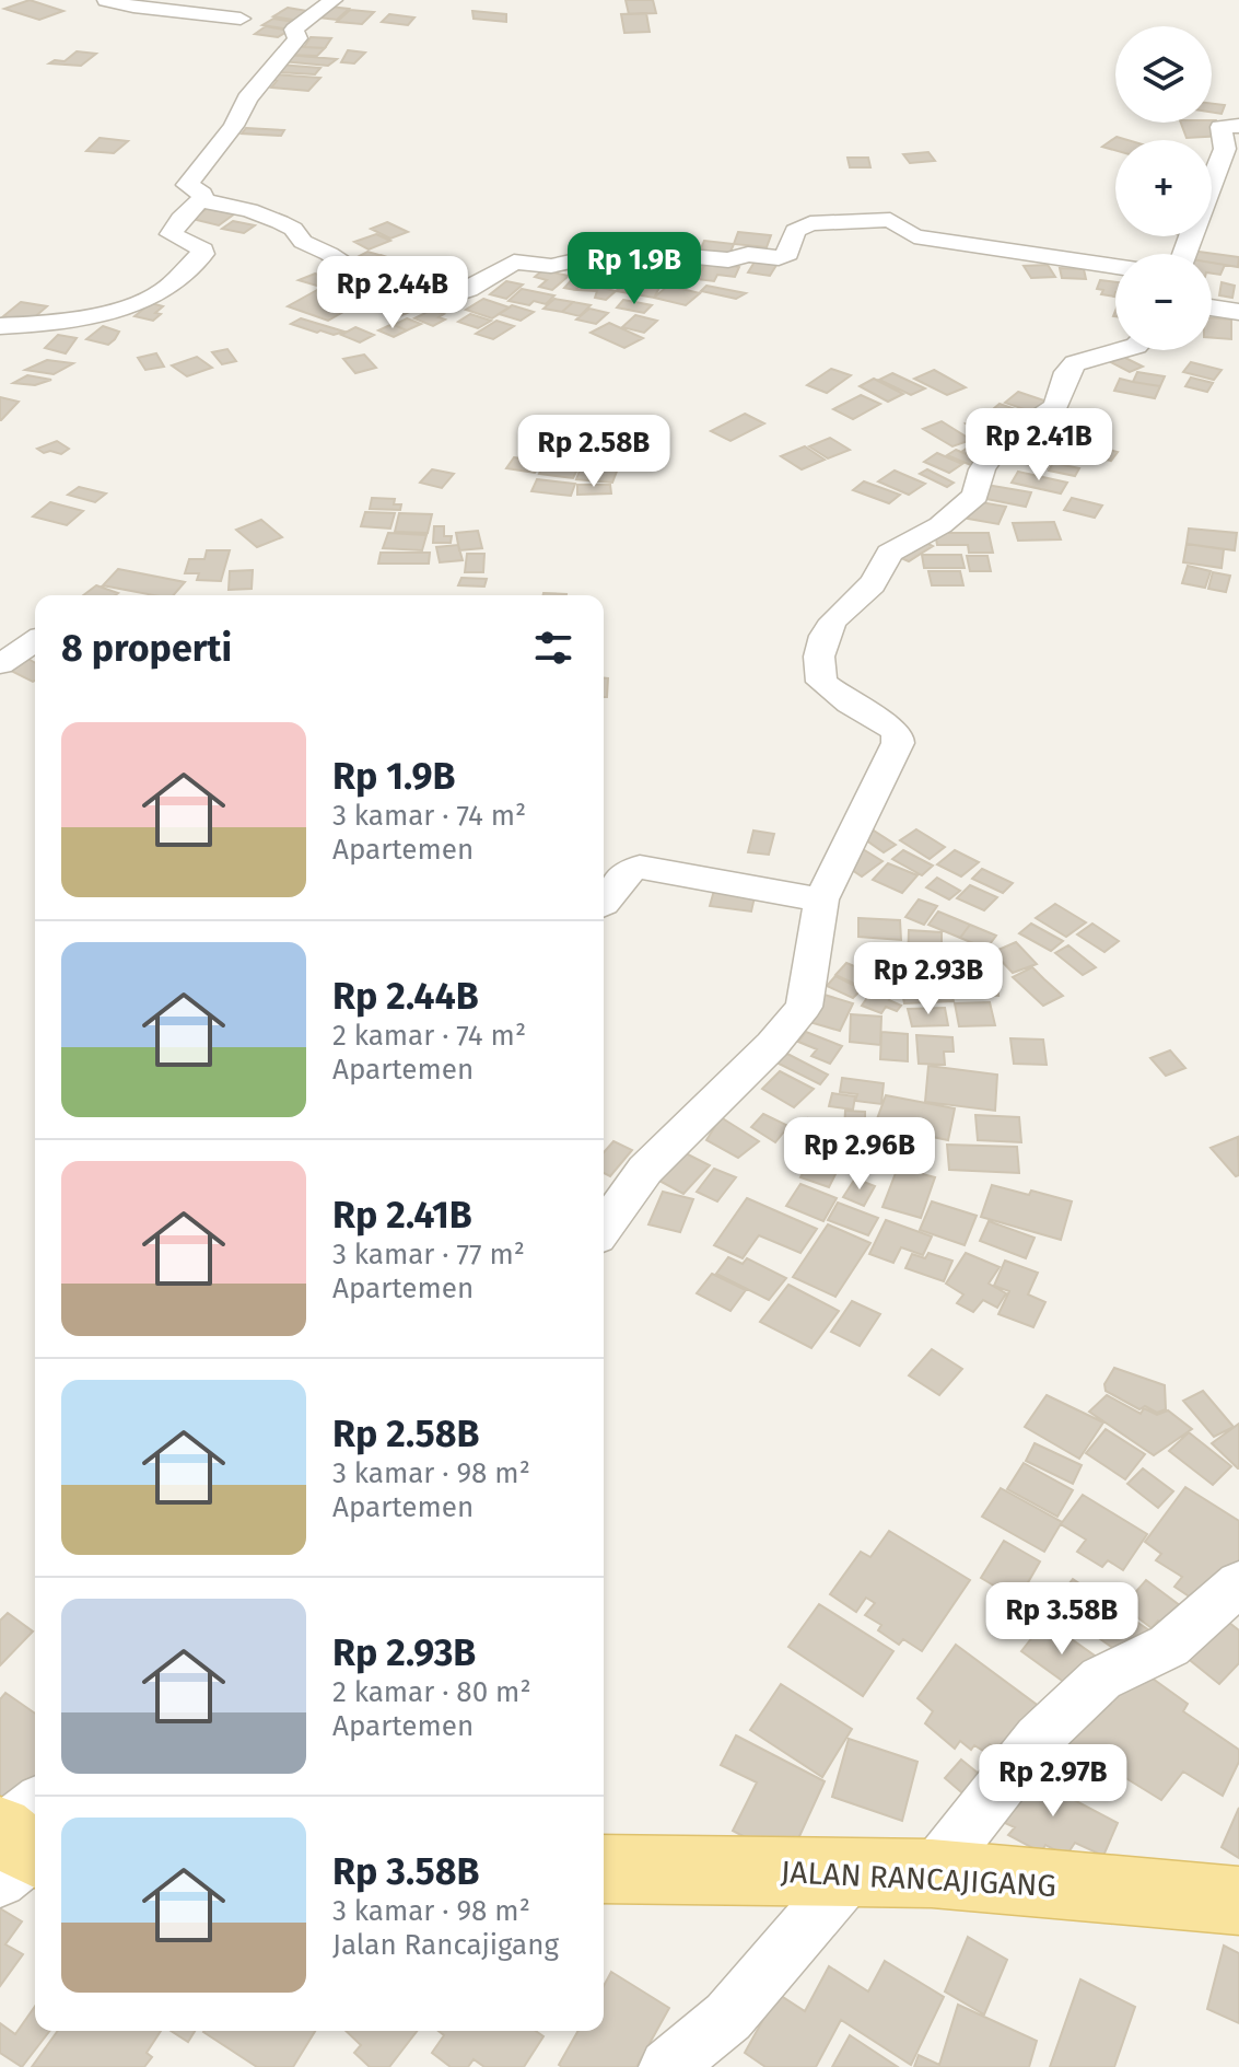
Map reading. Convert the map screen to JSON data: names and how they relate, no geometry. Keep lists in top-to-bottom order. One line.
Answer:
{"streets":{"main road":["JALAN RANCAJIGANG"]},"page":{"map_buttons":["+","−"],"price":["Rp 1.9B","Rp 2.44B","Rp 2.41B","Rp 2.58B","Rp 2.93B","Rp 2.96B","Rp 3.58B","Rp 2.97B"],"heading":"8 properti","list":[{"name":"Rp 1.9B","note":"3 kamar · 74 m² · Apartemen"},{"name":"Rp 2.44B","note":"2 kamar · 74 m² · Apartemen"},{"name":"Rp 2.41B","note":"3 kamar · 77 m² · Apartemen"},{"name":"Rp 2.58B","note":"3 kamar · 98 m² · Apartemen"},{"name":"Rp 2.93B","note":"2 kamar · 80 m² · Apartemen"},{"name":"Rp 3.58B","note":"3 kamar · 98 m² · Jalan Rancajigang"}]}}
